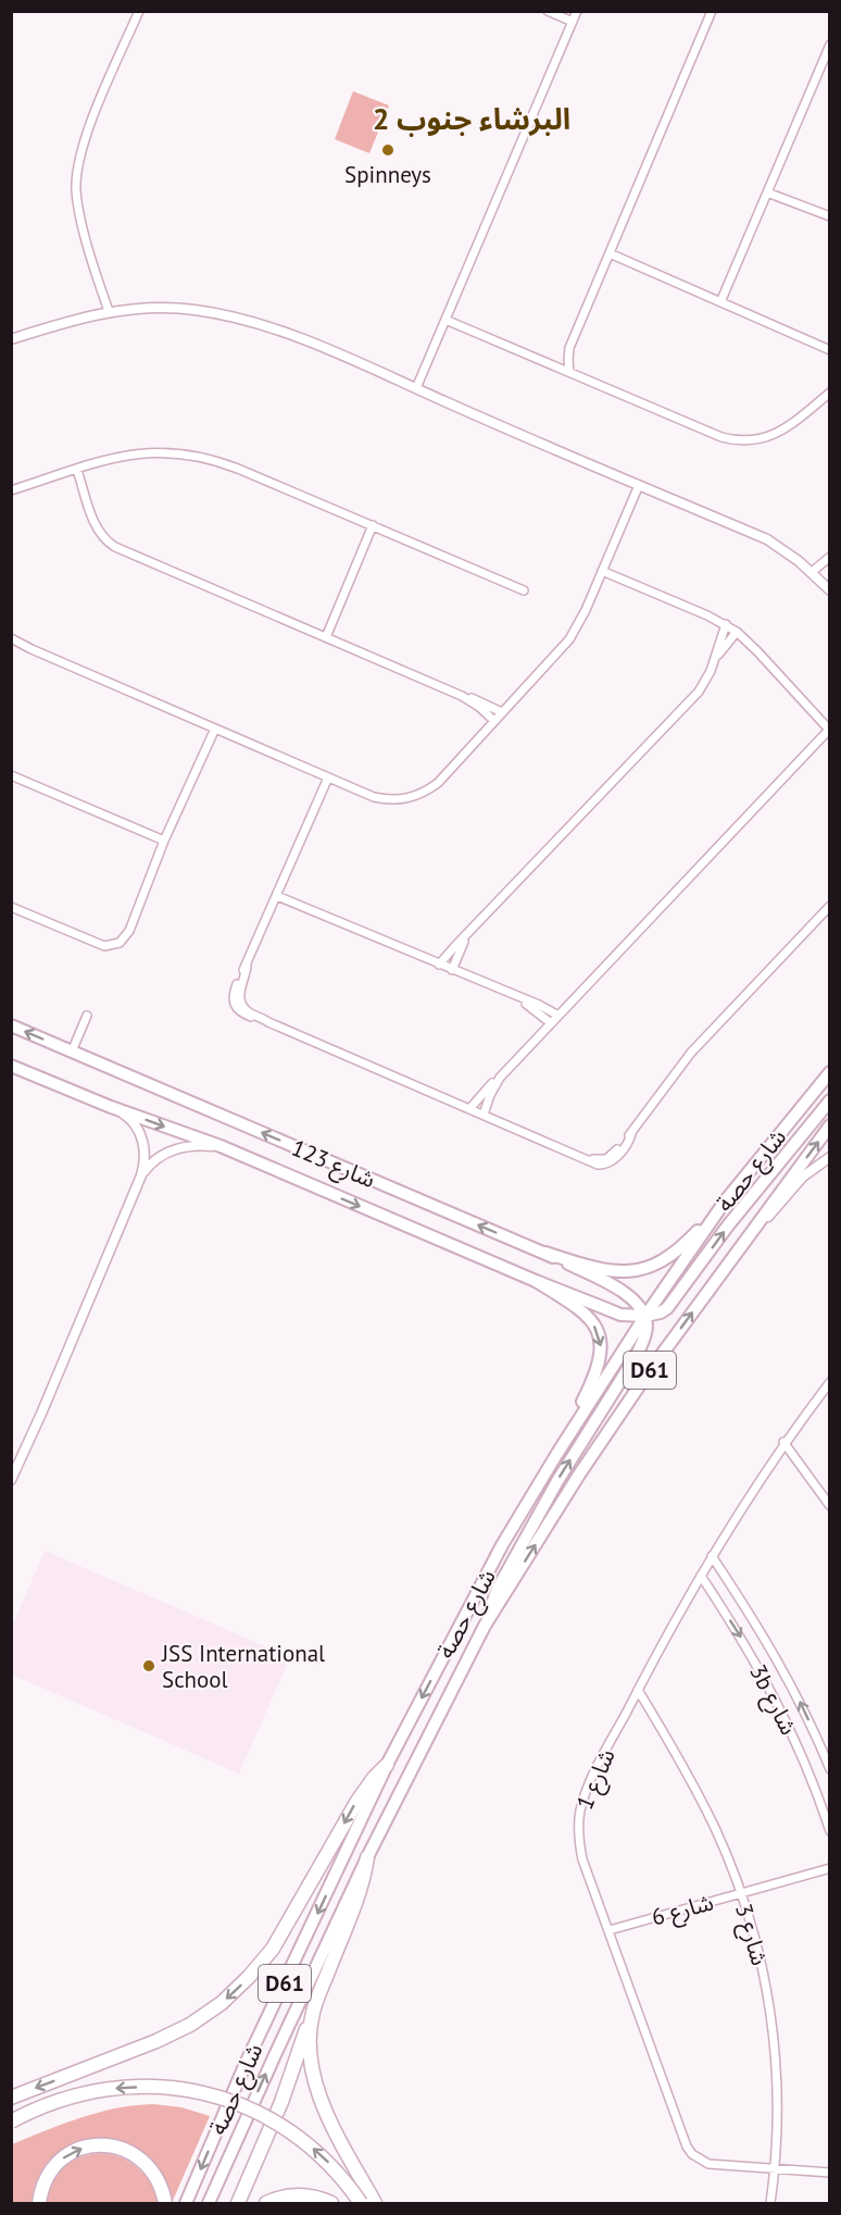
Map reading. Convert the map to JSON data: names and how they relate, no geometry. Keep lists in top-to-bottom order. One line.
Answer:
{"streets":{"main road":["شارع 123","شارع حصة","D61"],"street":["3b شارع","شارع 1","شارع 6","شارع 3"]},"crossings":[["شارع 123","شارع حصة"],["3b شارع","شارع 1"],["شارع 1","شارع 6"],["شارع 1","شارع 3"],["شارع 6","شارع 3"]],"districts":["البرشاء جنوب 2"],"places":["Spinneys","JSS International School"]}
